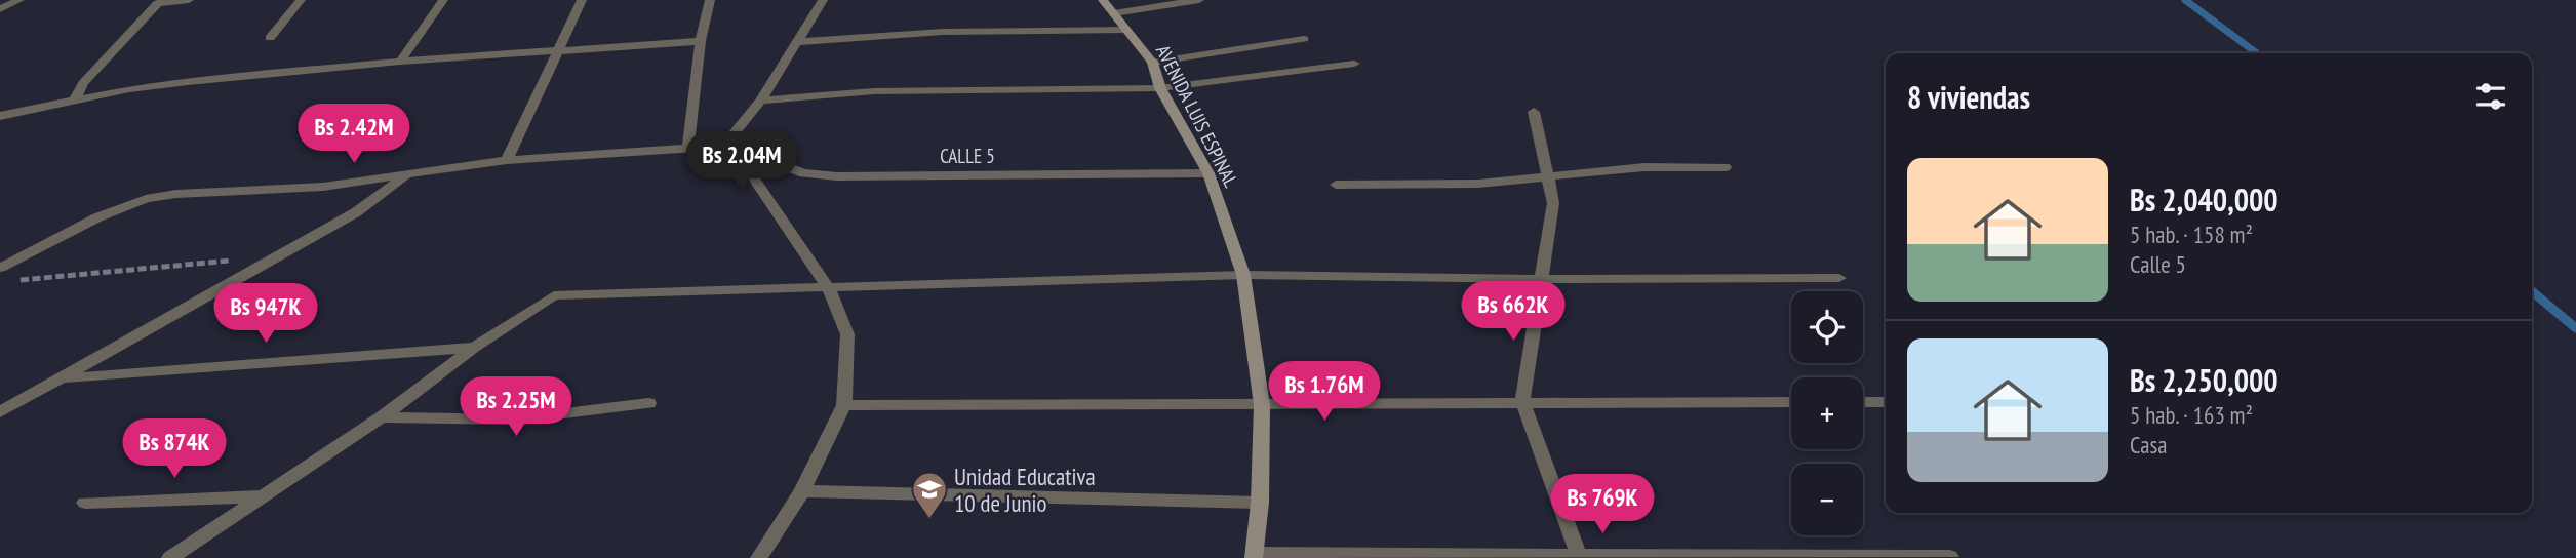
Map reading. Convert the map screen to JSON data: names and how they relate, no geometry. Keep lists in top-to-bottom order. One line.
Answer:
{"streets":{"street":["AVENIDA LUIS ESPINAL","CALLE 5"]},"crossings":[["AVENIDA LUIS ESPINAL","CALLE 5"]],"places":{"school or university":["Unidad Educativa 10 de Junio"]},"page":{"heading":"8 viviendas","price":["Bs 2.42M","Bs 2.04M","Bs 662K","Bs 947K","Bs 1.76M","Bs 2.25M","Bs 874K","Bs 769K"],"list":[{"name":"Bs 2,040,000","note":"5 hab. · 158 m² · Calle 5"},{"name":"Bs 2,250,000","note":"5 hab. · 163 m² · Casa"}],"map_buttons":["+","−"]}}
